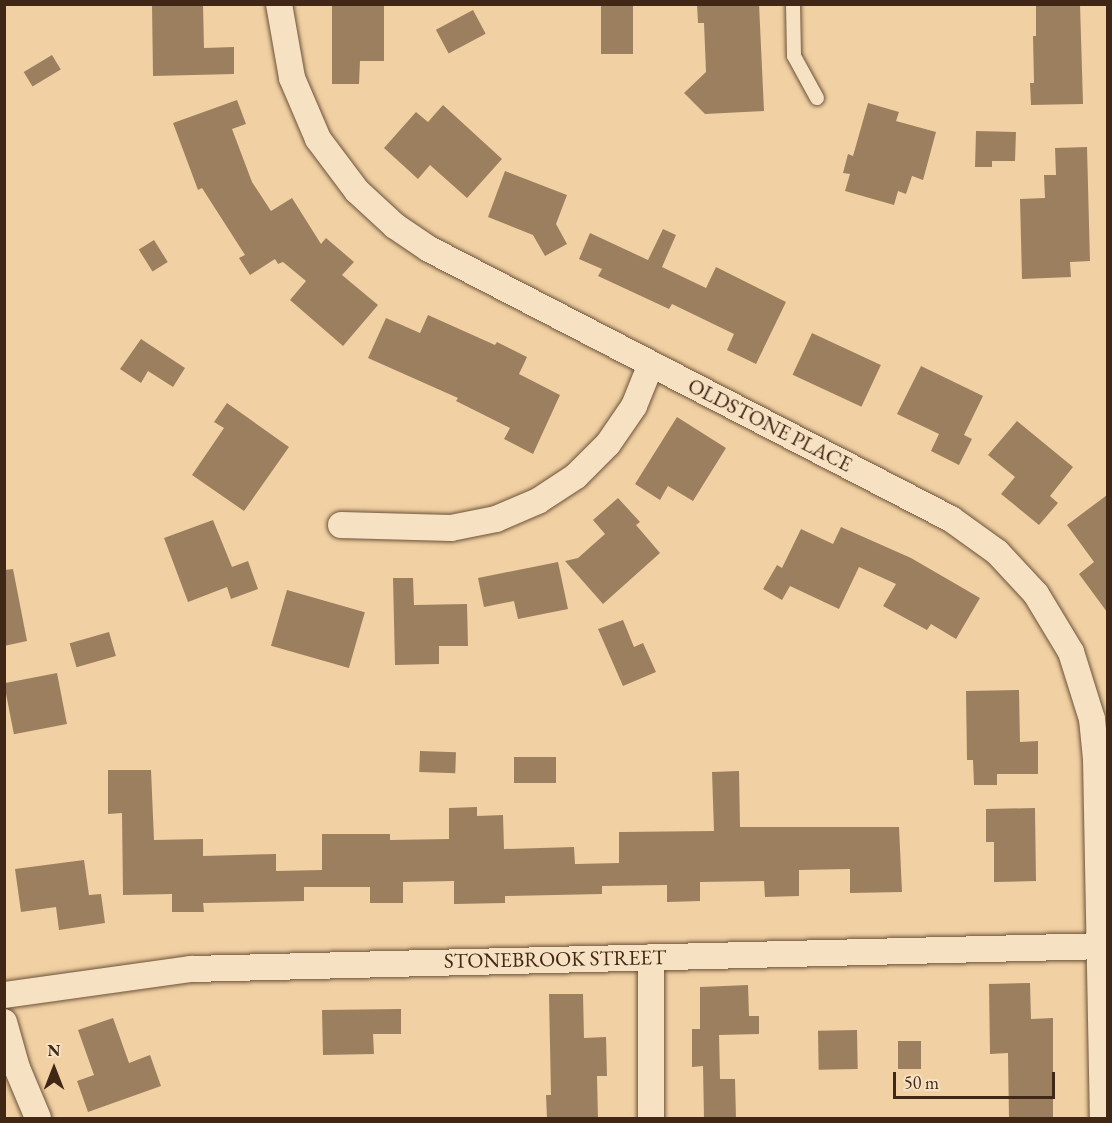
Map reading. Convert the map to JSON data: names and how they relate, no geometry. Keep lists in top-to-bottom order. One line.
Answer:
{"streets":{"street":["OLDSTONE PLACE","STONEBROOK STREET"]},"crossings":[["OLDSTONE PLACE","STONEBROOK STREET"]],"scale_bar":"50 m","north":"top"}
